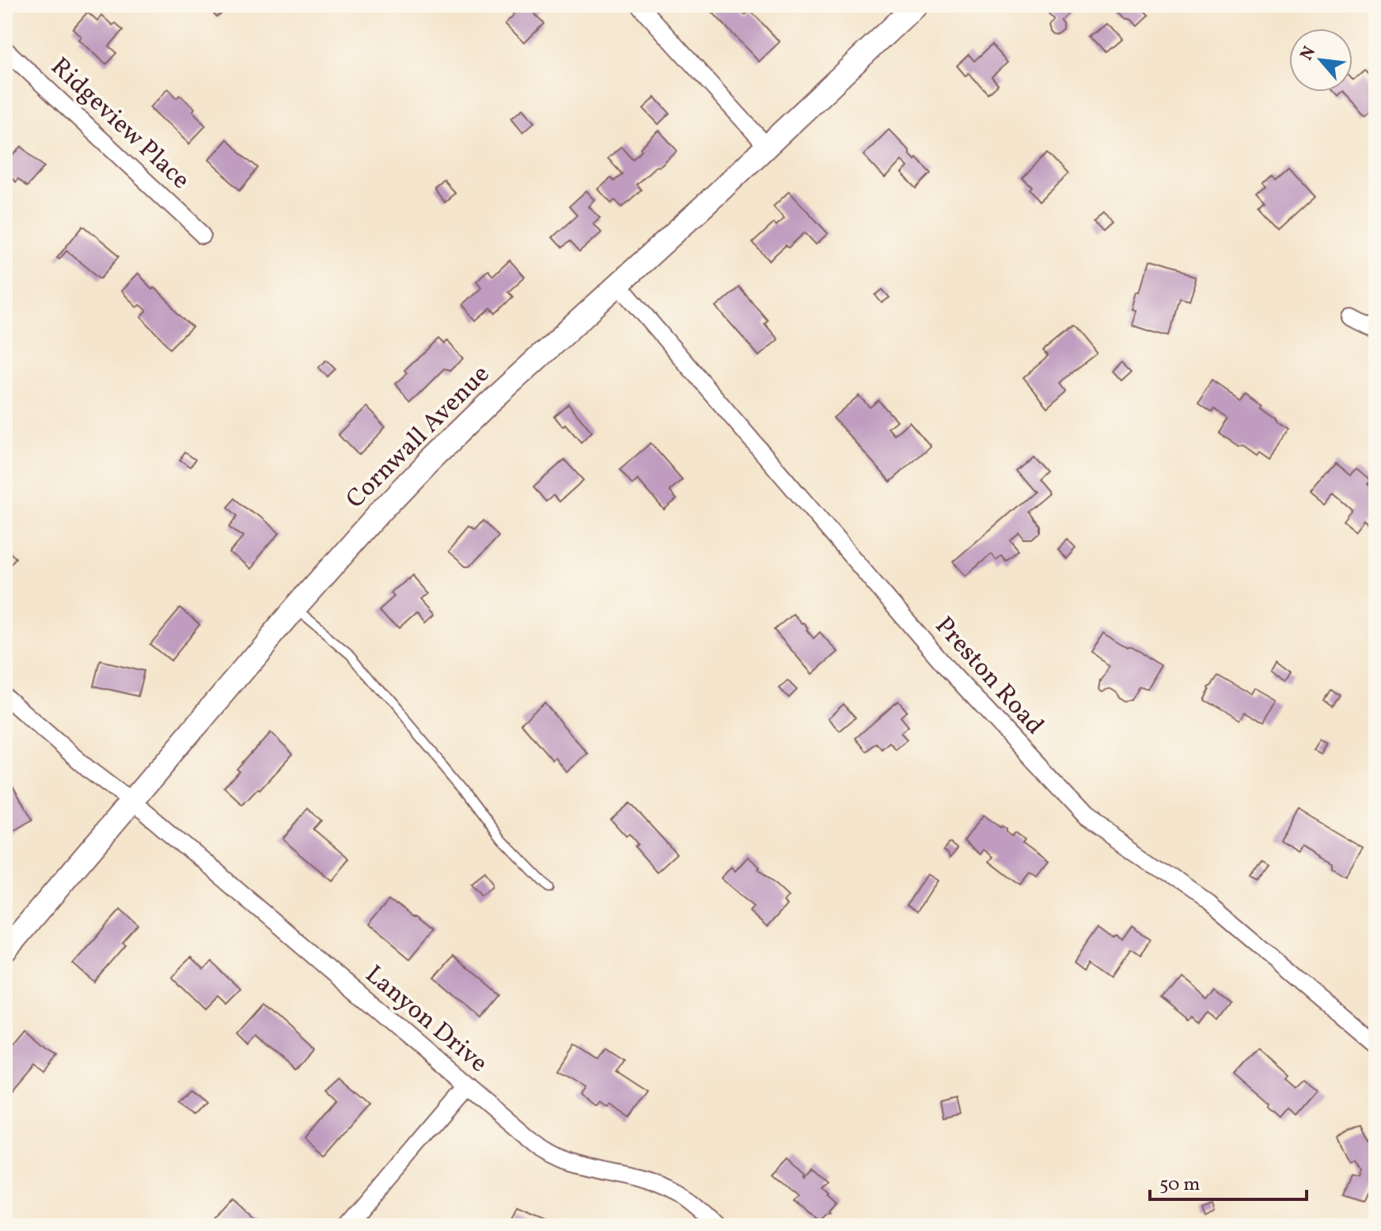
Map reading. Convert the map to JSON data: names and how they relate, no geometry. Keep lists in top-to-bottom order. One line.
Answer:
{"streets":{"street":["Ridgeview Place","Cornwall Avenue","Preston Road","Lanyon Drive"]},"crossings":[["Cornwall Avenue","Preston Road"],["Cornwall Avenue","Lanyon Drive"]],"scale_bar":"50 m","north":"top left"}
